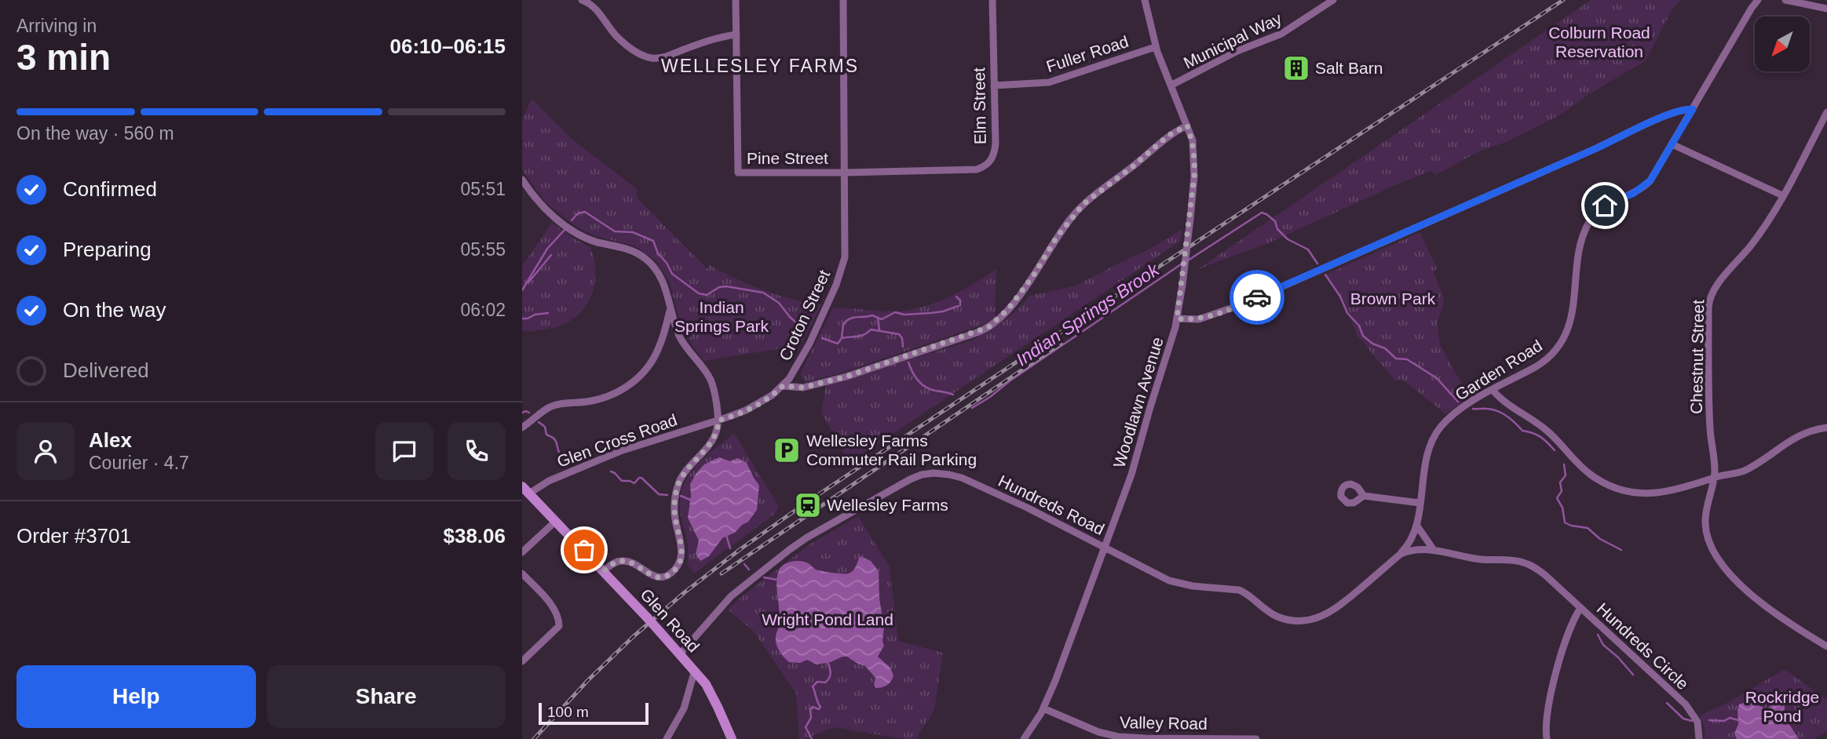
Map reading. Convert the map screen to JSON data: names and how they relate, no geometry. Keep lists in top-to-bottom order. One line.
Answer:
{"streets":{"street":["Municipal Way","Fuller Road","Elm Street","Pine Street","Croton Street","Chestnut Street","Garden Road","Woodlawn Avenue","Glen Cross Road","Hundreds Road","Glen Road","Hundreds Circle","Valley Road"]},"crossings":[["Municipal Way","Woodlawn Avenue"],["Fuller Road","Elm Street"],["Fuller Road","Woodlawn Avenue"],["Elm Street","Pine Street"],["Elm Street","Croton Street"],["Pine Street","Croton Street"],["Croton Street","Glen Cross Road"],["Garden Road","Hundreds Road"],["Woodlawn Avenue","Hundreds Road"],["Woodlawn Avenue","Valley Road"],["Glen Cross Road","Glen Road"],["Hundreds Road","Glen Road"]],"districts":["WELLESLEY FARMS"],"water":["Indian Springs Brook"],"parks":["Colburn Road Reservation","Brown Park","Indian Springs Park","Wright Pond Land","Rockridge Pond"],"places":{"building":["Salt Barn"],"parking":["Wellesley Farms Commuter Rail Parking"],"station":["Wellesley Farms"]},"scale_bar":"100 m","north":"bottom left","page":{"heading":["3 min","Arriving in","06:10–06:15"],"panel":["Alex","Courier · 4.7","Order #3701","$38.06"],"bar":"On the way · 560 m","list":[["Confirmed","05:51"],["Preparing","05:55"],["On the way","06:02"],"Delivered"],"buttons":["Help","Share"],"scale":"100 m"}}
